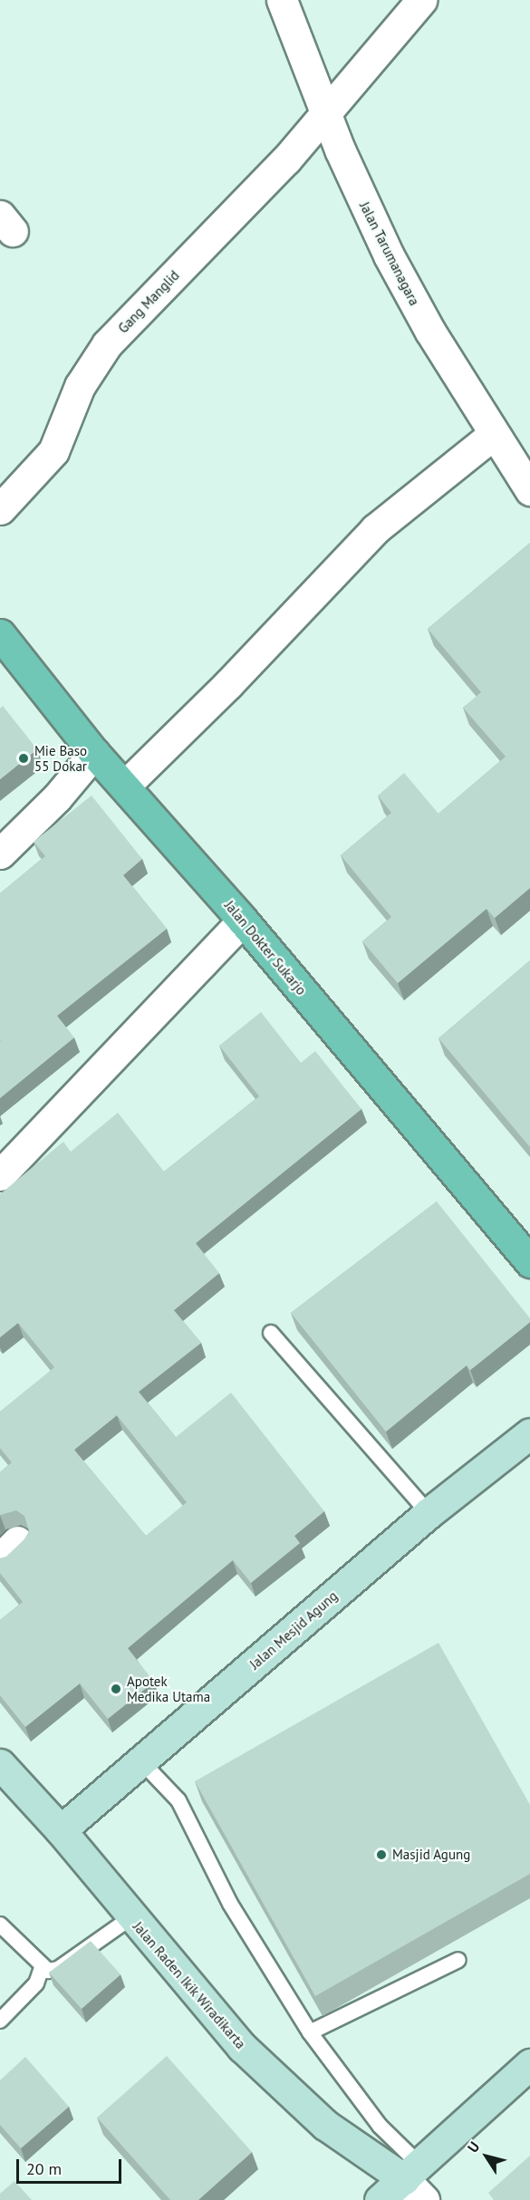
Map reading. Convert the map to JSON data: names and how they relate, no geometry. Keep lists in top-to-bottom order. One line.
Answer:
{"streets":{"main road":["Jalan Dokter Sukarjo"],"street":["Jalan Tarumanagara","Gang Manglid","Jalan Mesjid Agung","Jalan Raden Ikik Wiradikarta"]},"crossings":[["Jalan Tarumanagara","Gang Manglid"],["Jalan Mesjid Agung","Jalan Raden Ikik Wiradikarta"]],"places":["Mie Baso 55 Dokar","Apotek Medika Utama","Masjid Agung"],"scale_bar":"20 m","north":"top left"}
